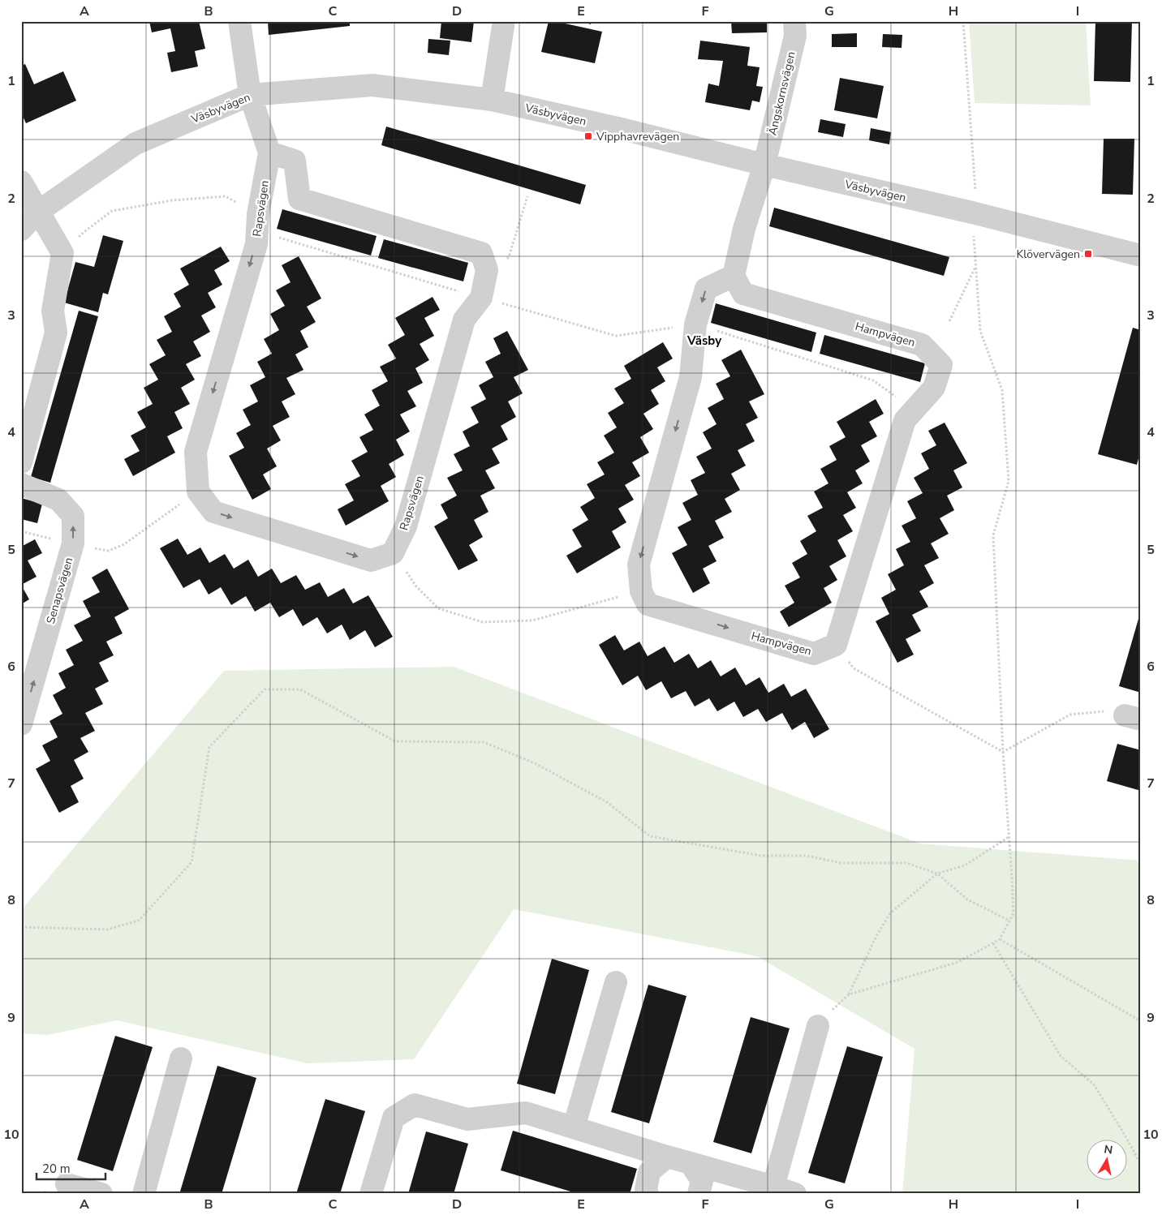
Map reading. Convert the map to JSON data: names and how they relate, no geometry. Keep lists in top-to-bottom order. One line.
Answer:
{"streets":{"street":["Ängskornsvägen","Väsbyvägen","Rapsvägen","Hampvägen","Senapsvägen"]},"crossings":[["Ängskornsvägen","Väsbyvägen"],["Väsbyvägen","Rapsvägen"]],"one_way":["Senapsvägen"],"districts":["Väsby"],"places":{"transit":["Vipphavrevägen","Klövervägen"]},"scale_bar":"20 m","north":"top","grid":{"columns":["A","B","C","D","E","F","G","H","I"],"rows":["1","2","3","4","5","6","7","8","9","10"]}}
